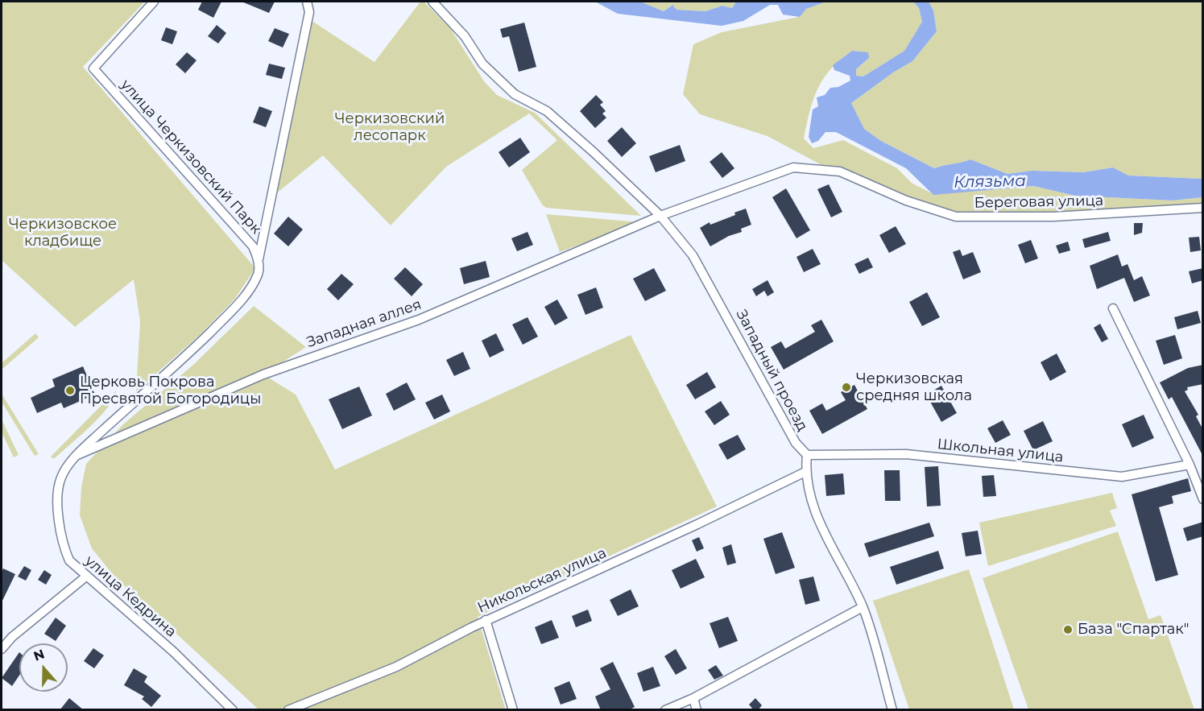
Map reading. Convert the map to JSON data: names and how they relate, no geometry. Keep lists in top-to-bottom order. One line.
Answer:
{"streets":{"street":["улица Черкизовский Парк","Береговая улица","Западная аллея","Западный проезд","Школьная улица","Никольская улица","улица Кедрина"]},"crossings":[["Береговая улица","Западная аллея"],["Береговая улица","Западный проезд"],["Западная аллея","Западный проезд"],["Западная аллея","улица Кедрина"],["Западный проезд","Школьная улица"]],"water":["Клязьма"],"parks":["Черкизовский лесопарк","Черкизовское кладбище"],"places":["Черкизовская средняя школа","Церковь Покрова Пресвятой Богородицы","База \"Спартак\""],"north":"top"}
